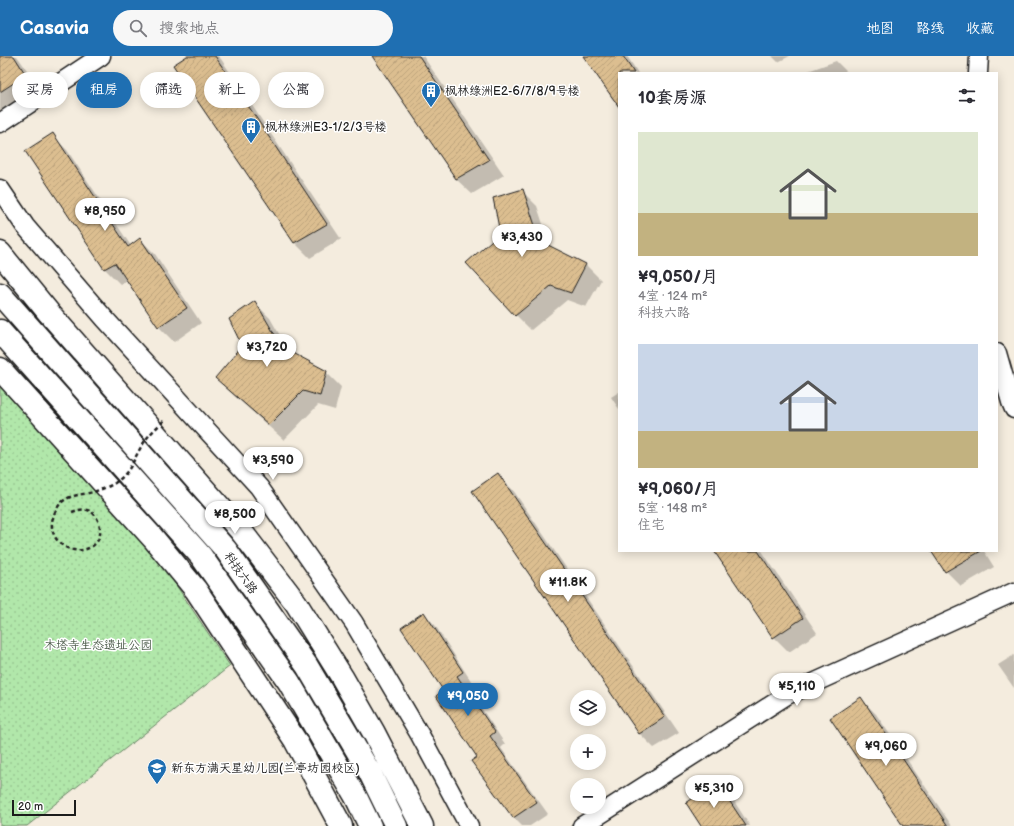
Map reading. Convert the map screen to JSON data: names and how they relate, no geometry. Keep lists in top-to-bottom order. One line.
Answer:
{"streets":{"main road":["科技六路"]},"parks":["木塔寺生态遗址公园"],"places":{"building":["枫林绿洲E2-6/7/8/9号楼","枫林绿洲E3-1/2/3号楼"],"school or university":["新东方满天星幼儿园(兰亭坊园校区)"]},"scale_bar":"20 m","page":{"header":"Casavia","search":"搜索地点","nav":["地图","路线","收藏"],"chip":["买房","租房","筛选","新上","公寓"],"heading":"10套房源","list":[{"name":"¥9,050/月","note":"4室 · 124 m² · 科技六路"},{"name":"¥9,060/月","note":"5室 · 148 m² · 住宅"}],"price":["¥8,950","¥3,430","¥3,720","¥3,590","¥8,500","¥11.8K","¥5,110","¥9,050","¥9,060","¥5,310"],"map_buttons":["+","−"],"scale":"20 m"}}
